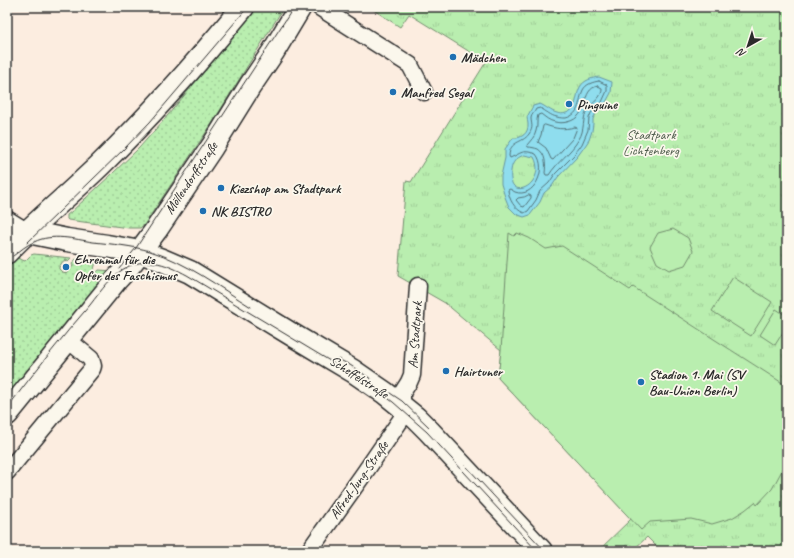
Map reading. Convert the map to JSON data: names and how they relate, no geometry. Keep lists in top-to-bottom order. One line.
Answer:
{"streets":{"main road":["Möllendorffstraße","Scheffelstraße"],"street":["Am Stadtpark","Alfred-Jung-Straße"]},"crossings":[["Möllendorffstraße","Scheffelstraße"],["Am Stadtpark","Scheffelstraße"],["Am Stadtpark","Alfred-Jung-Straße"],["Scheffelstraße","Alfred-Jung-Straße"]],"parks":["Stadtpark Lichtenberg"],"places":["Mädchen","Manfred Segal","Pinguine","Kiezshop am Stadtpark","NK BISTRO","Ehrenmal für die Opfer des Faschismus","Hairtuner","Stadion 1. Mai (SV Bau-Union Berlin)"],"north":"bottom left"}
